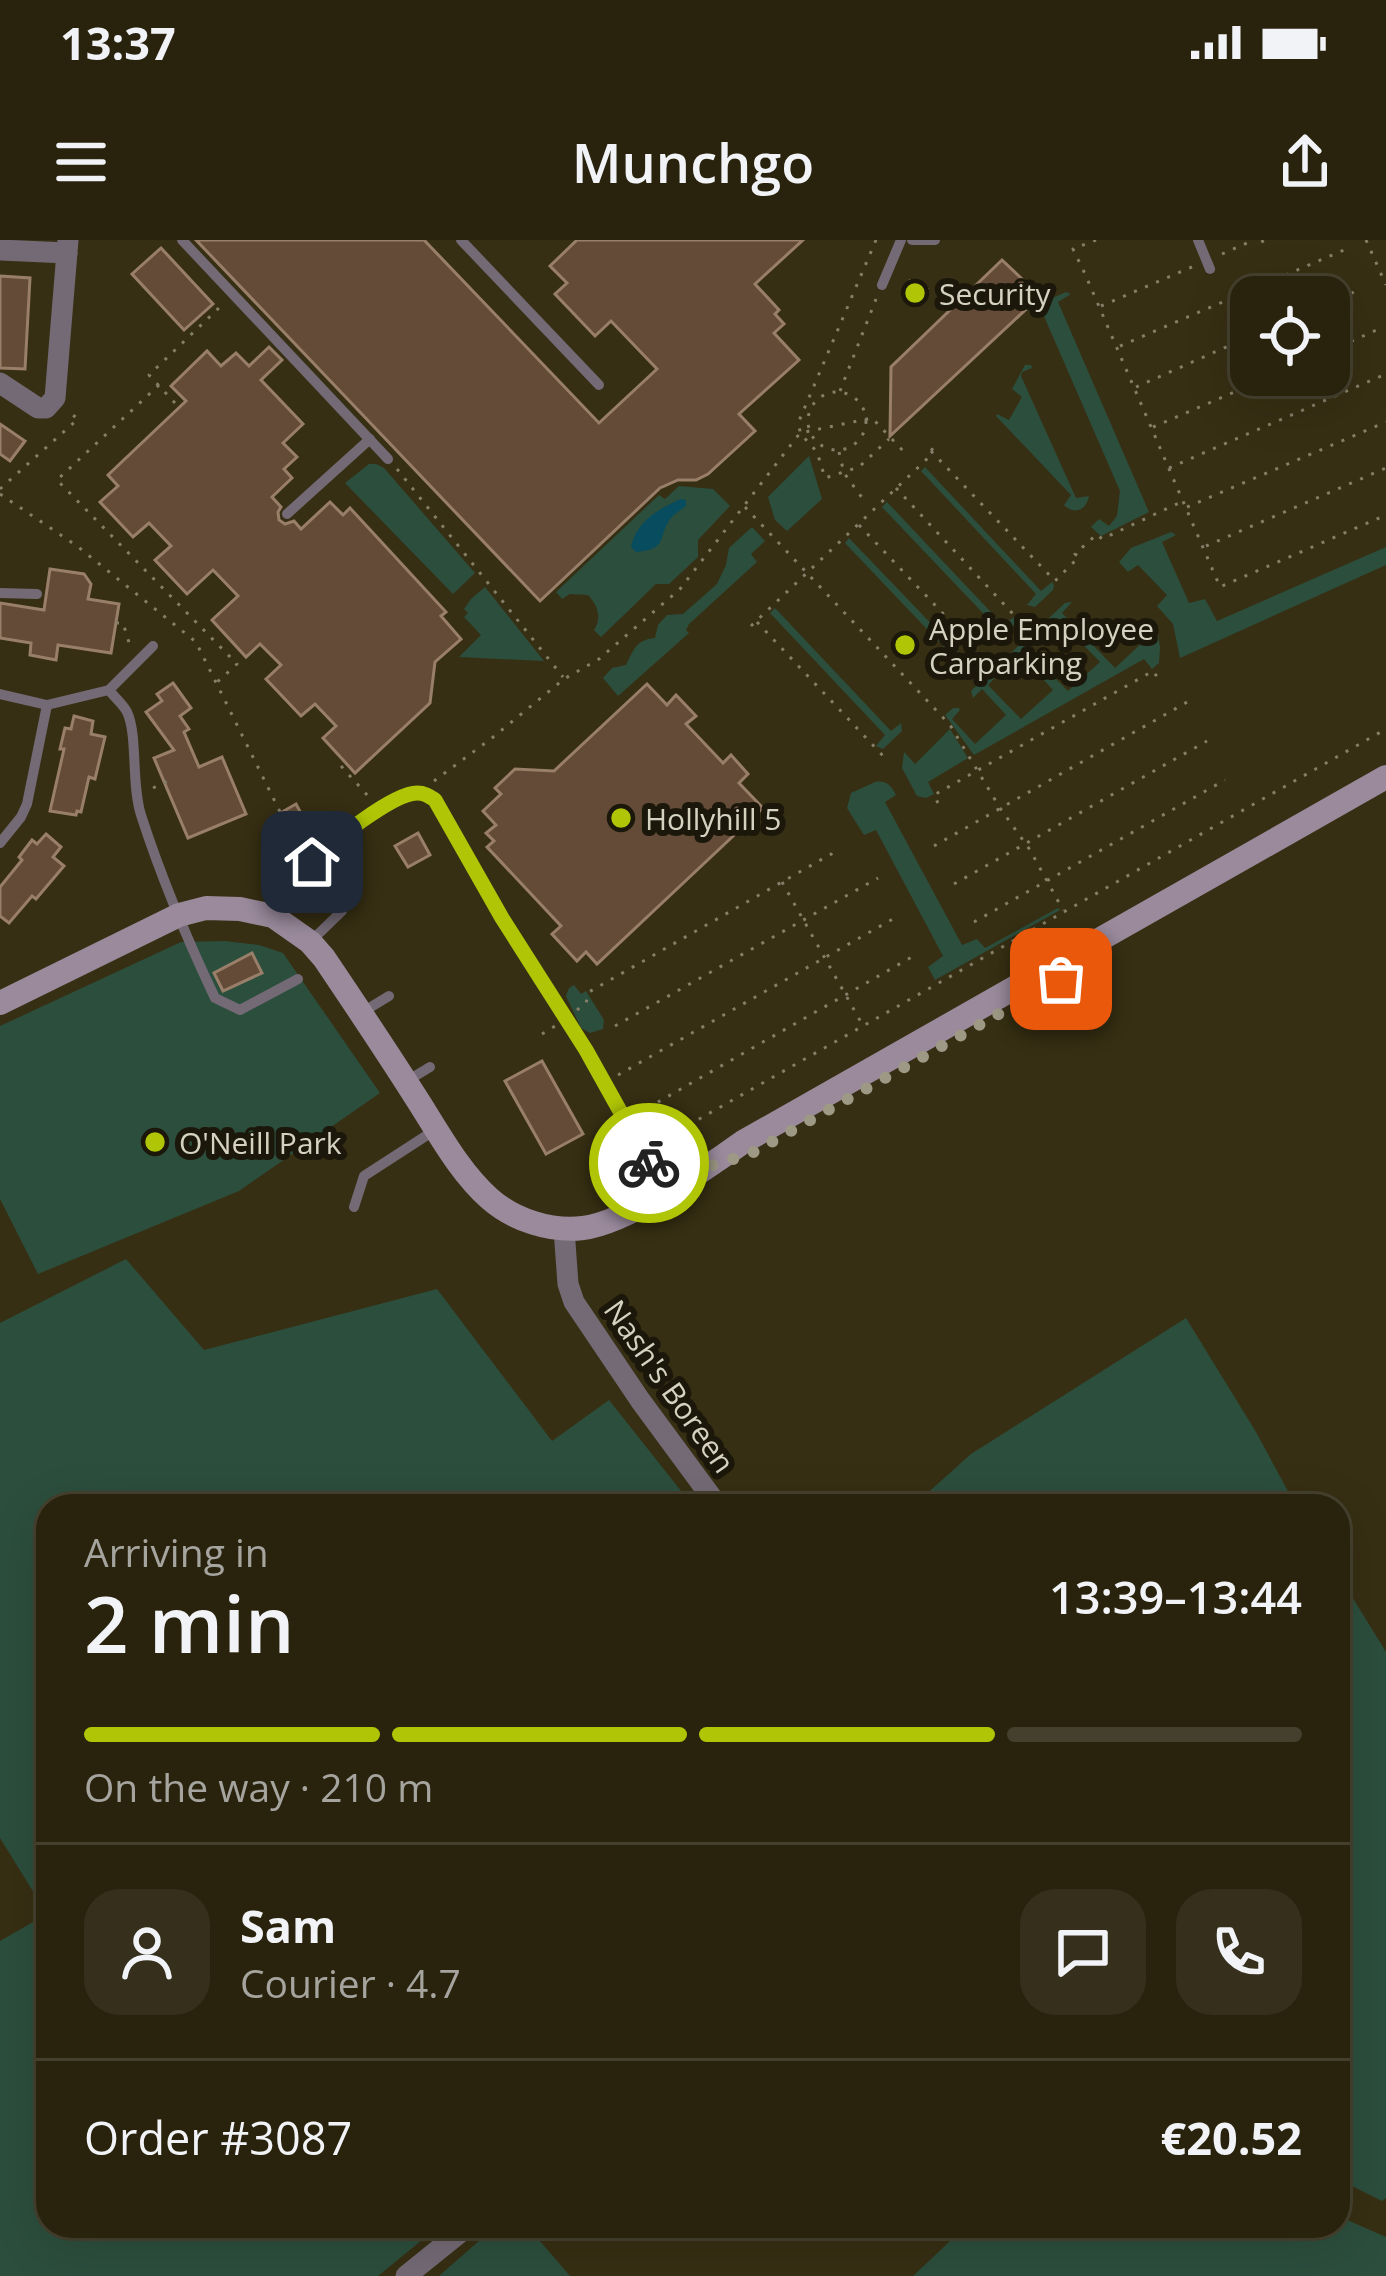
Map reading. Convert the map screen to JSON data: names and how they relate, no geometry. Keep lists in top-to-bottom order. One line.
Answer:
{"streets":{"street":["Nash's Boreen"]},"places":["Security","Apple Employee Carparking","Hollyhill 5","O'Neill Park"],"page":{"status":"13:37","header":"Munchgo","heading":["2 min","Arriving in","13:39–13:44"],"panel":["Sam","Courier · 4.7","Order #3087","€20.52"],"bar":"On the way · 210 m"}}
